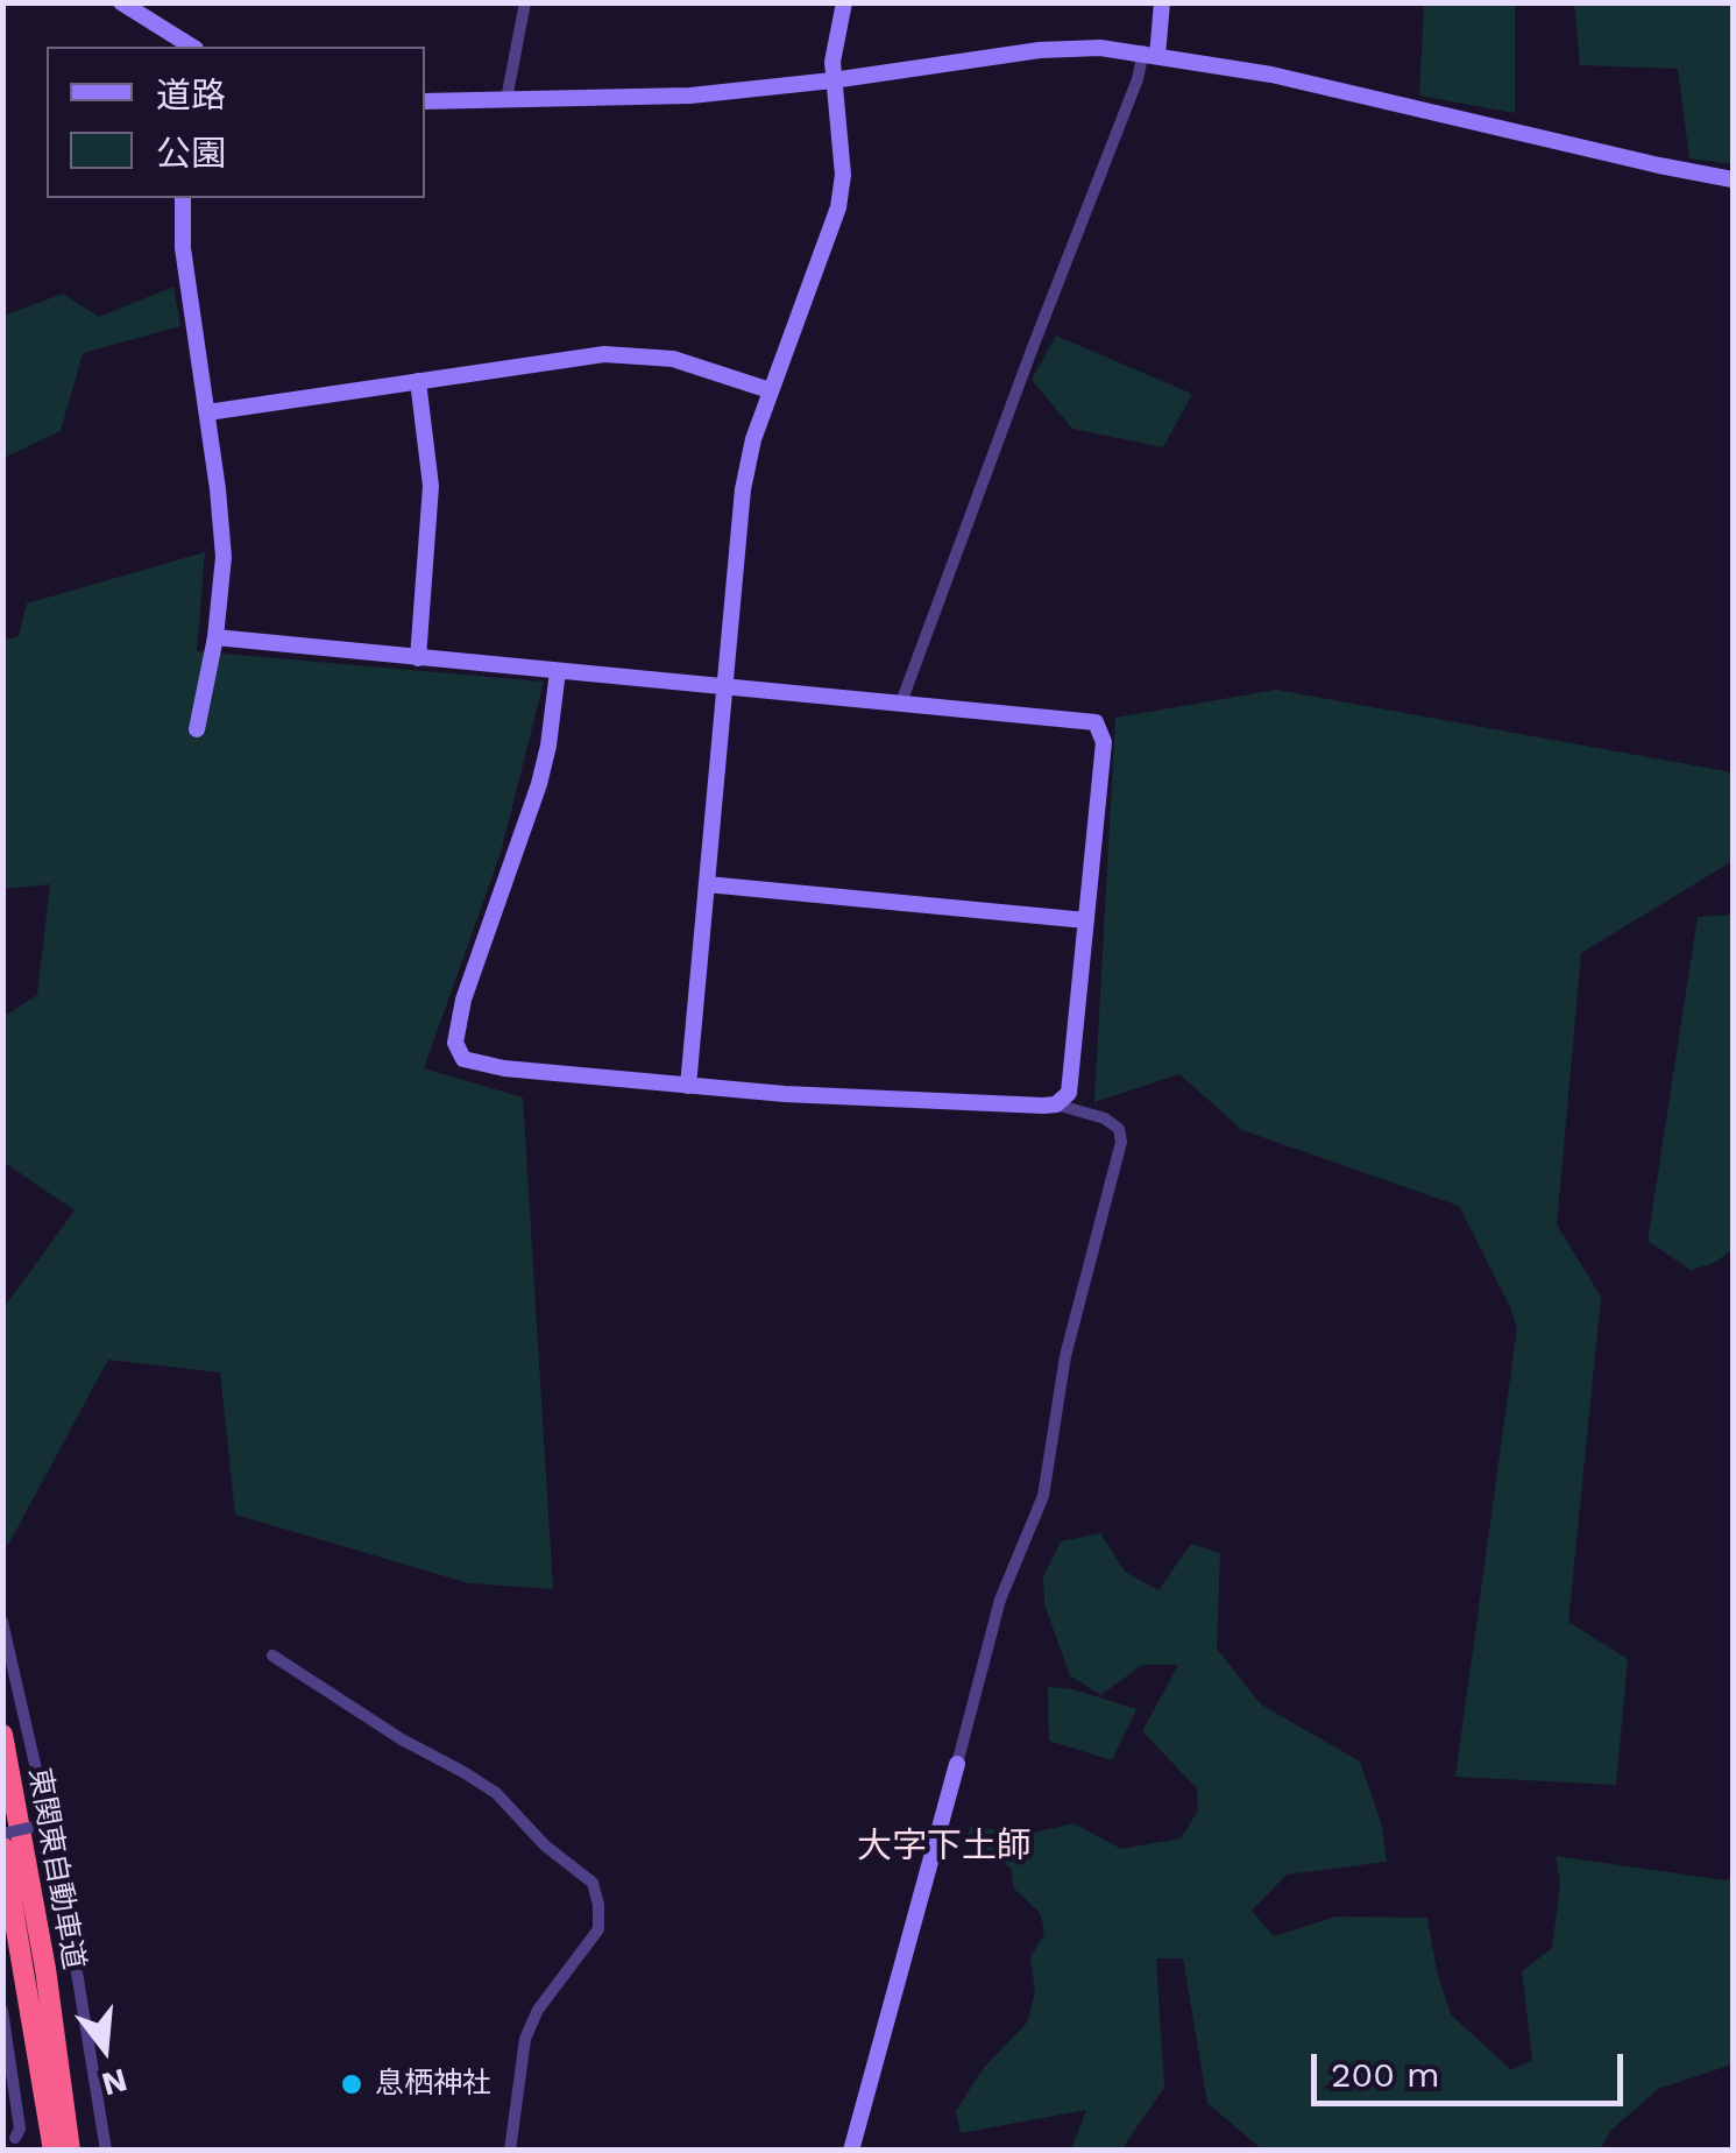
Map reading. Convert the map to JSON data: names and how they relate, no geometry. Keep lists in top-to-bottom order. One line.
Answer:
{"streets":{"highway":["東関東自動車道"]},"districts":["大字下土師"],"places":["息栖神社"],"legend":["道路","公園"],"scale_bar":"200 m","north":"bottom"}
